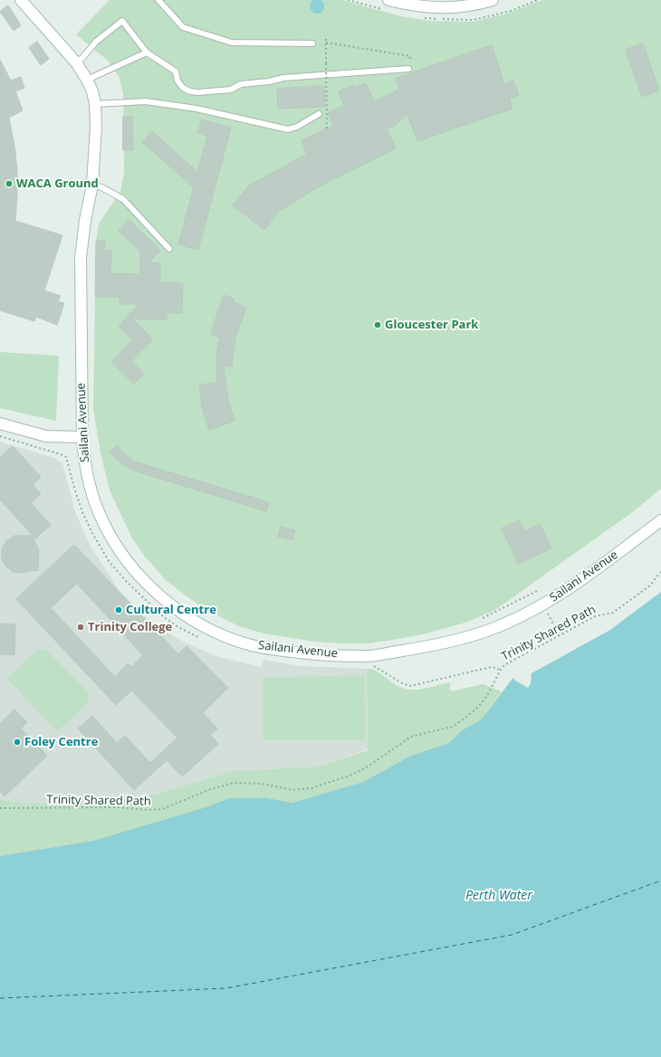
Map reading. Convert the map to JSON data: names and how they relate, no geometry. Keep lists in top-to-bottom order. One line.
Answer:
{"streets":{"street":["Sailani Avenue"],"path":["Trinity Shared Path"]},"water":["Perth Water"],"places":["WACA Ground","Gloucester Park","Cultural Centre","Trinity College","Foley Centre"]}
